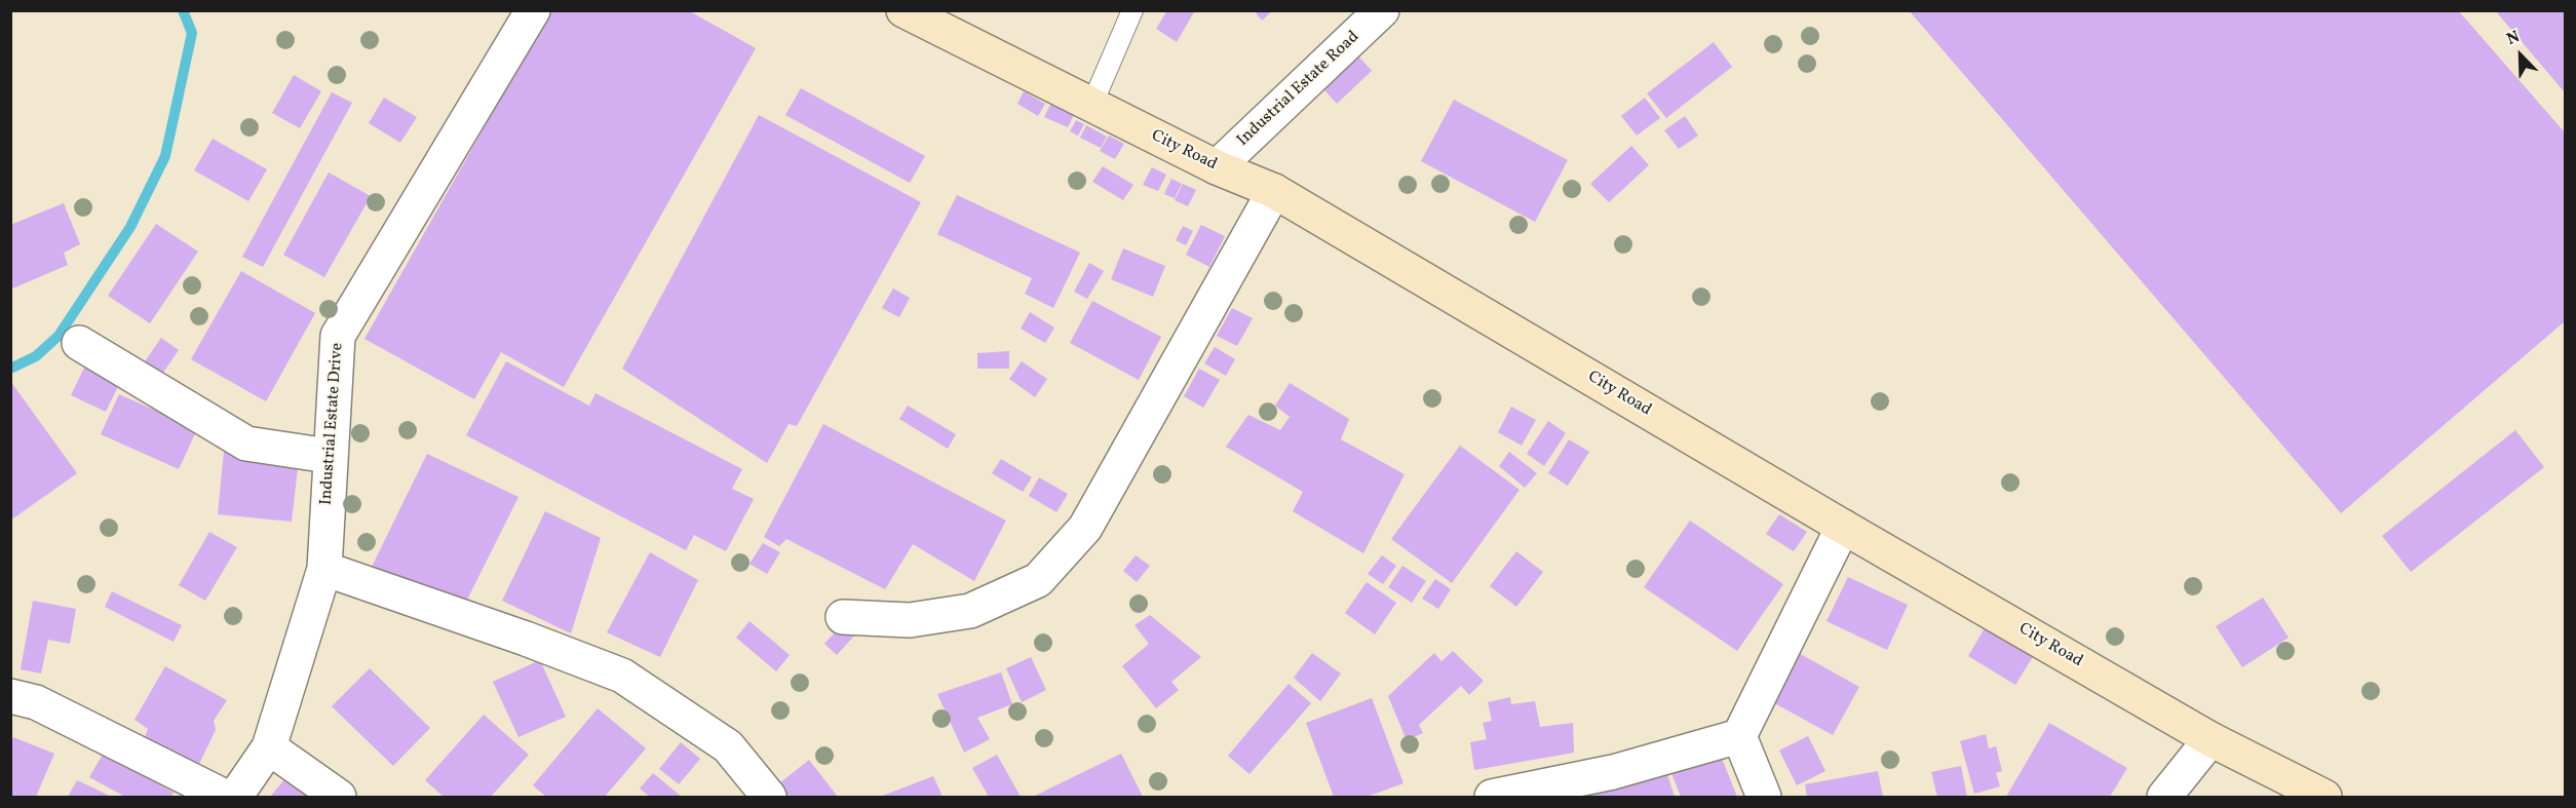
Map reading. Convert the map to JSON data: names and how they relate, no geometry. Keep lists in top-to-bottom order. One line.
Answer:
{"streets":{"main road":["City Road"],"street":["Industrial Estate Road","Industrial Estate Drive"]},"crossings":[["Industrial Estate Road","City Road"]],"north":"top left"}
